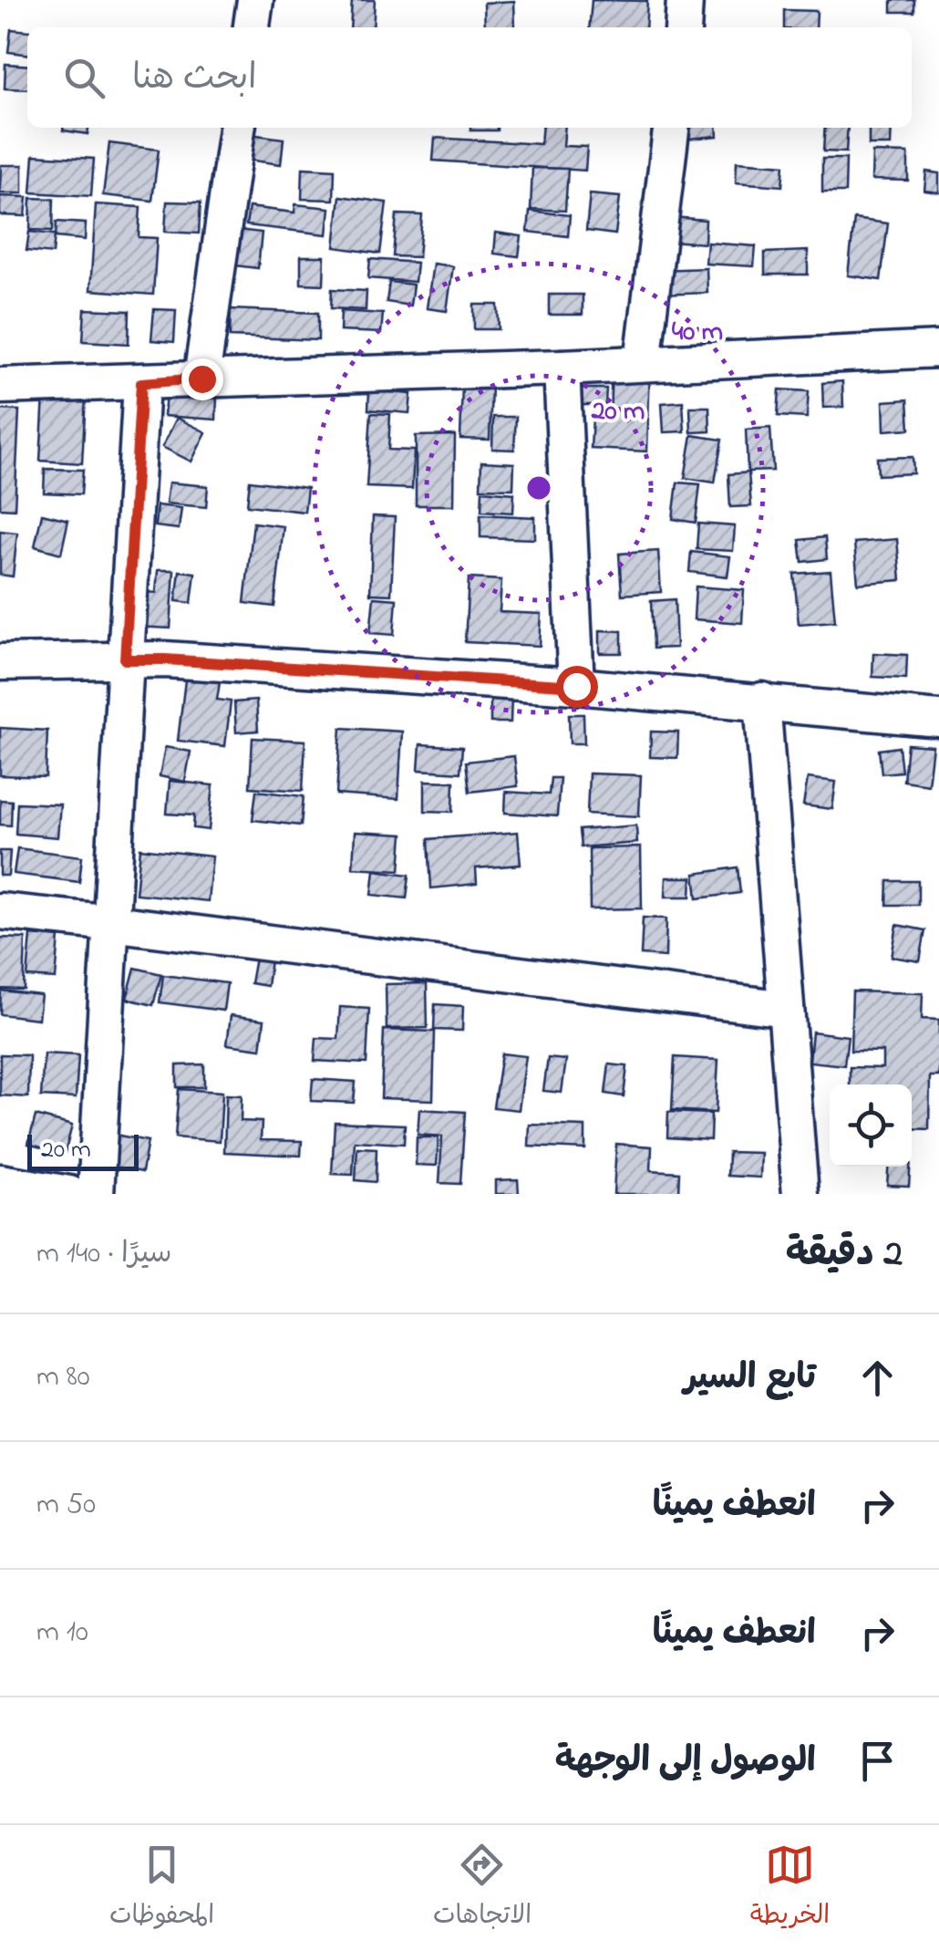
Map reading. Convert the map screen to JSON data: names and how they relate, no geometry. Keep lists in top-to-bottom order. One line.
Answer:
{"scale_bar":"20 m","page":{"search":"ابحث هنا","scale":"20 m","heading":["2 دقيقة","سيرًا · 140 m"],"list":[["تابع السير","80 m"],["انعطف يمينًا","50 m"],["انعطف يمينًا","10 m"],"الوصول إلى الوجهة"],"nav":["الخريطة","الاتجاهات","المحفوظات"]},"rings":["40 m","20 m"]}
